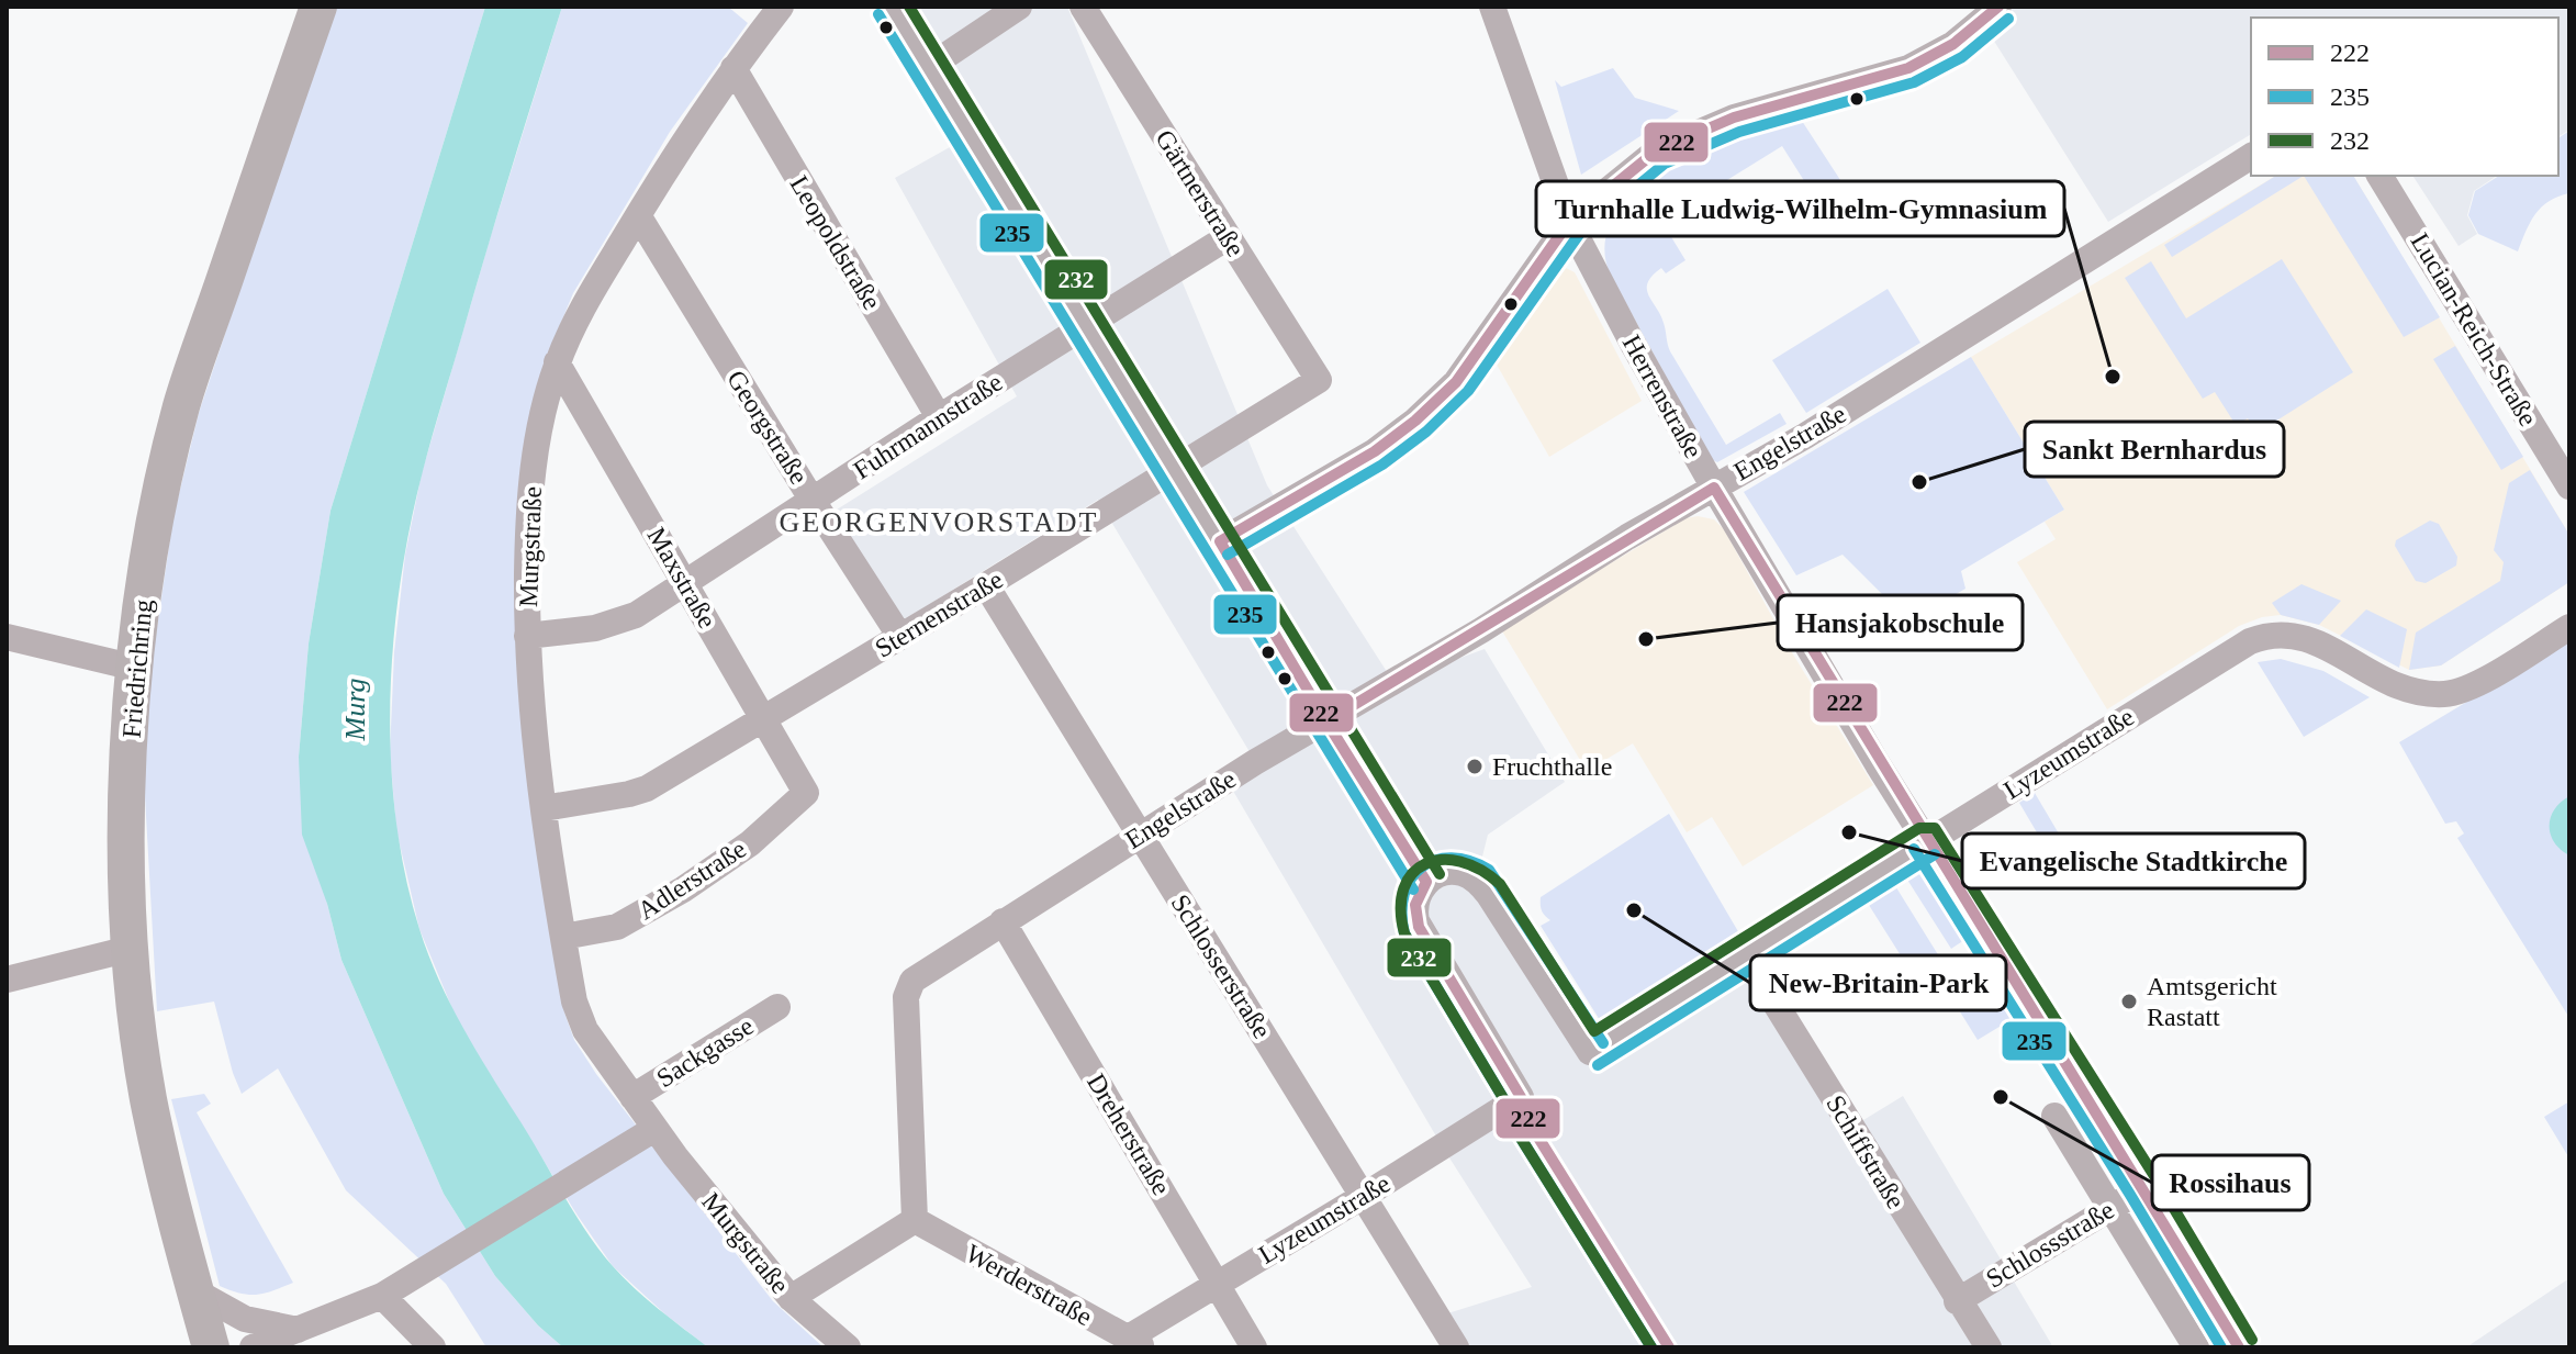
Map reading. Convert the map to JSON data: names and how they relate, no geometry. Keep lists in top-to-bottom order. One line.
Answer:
{"streets":{"main road":["Friedrichring"],"street":["Gärtnerstraße","Leopoldstraße","Lucian-Reich-Straße","Herrenstraße","Fuhrmannstraße","Georgstraße","Engelstraße","Murgstraße","Maxstraße","Sternenstraße","Lyzeumstraße","Adlerstraße","Schlosserstraße","Sackgasse","Dreherstraße","Schiffstraße","Schlossstraße","Werderstraße"]},"crossings":[["Gärtnerstraße","Fuhrmannstraße"],["Gärtnerstraße","Sternenstraße"],["Leopoldstraße","Fuhrmannstraße"],["Leopoldstraße","Murgstraße"],["Herrenstraße","Engelstraße"],["Herrenstraße","Lyzeumstraße"],["Herrenstraße","Schlossstraße"],["Fuhrmannstraße","Georgstraße"],["Fuhrmannstraße","Murgstraße"],["Fuhrmannstraße","Maxstraße"],["Georgstraße","Murgstraße"],["Georgstraße","Sternenstraße"],["Engelstraße","Schlosserstraße"],["Engelstraße","Dreherstraße"],["Engelstraße","Werderstraße"],["Murgstraße","Maxstraße"],["Murgstraße","Sternenstraße"],["Murgstraße","Adlerstraße"],["Murgstraße","Sackgasse"],["Maxstraße","Sternenstraße"],["Maxstraße","Adlerstraße"],["Sternenstraße","Schlosserstraße"],["Lyzeumstraße","Schlosserstraße"],["Lyzeumstraße","Dreherstraße"],["Lyzeumstraße","Schiffstraße"],["Lyzeumstraße","Werderstraße"],["Schiffstraße","Schlossstraße"]],"districts":["GEORGENVORSTADT"],"water":["Murg"],"places":["Turnhalle Ludwig-Wilhelm-Gymnasium","Sankt Bernhardus","Hansjakobschule","Fruchthalle","Evangelische Stadtkirche","New-Britain-Park","Amtsgericht Rastatt","Rossihaus"],"lines":["transit line 222","transit line 232","transit line 235"],"legend":["222","235","232"]}
